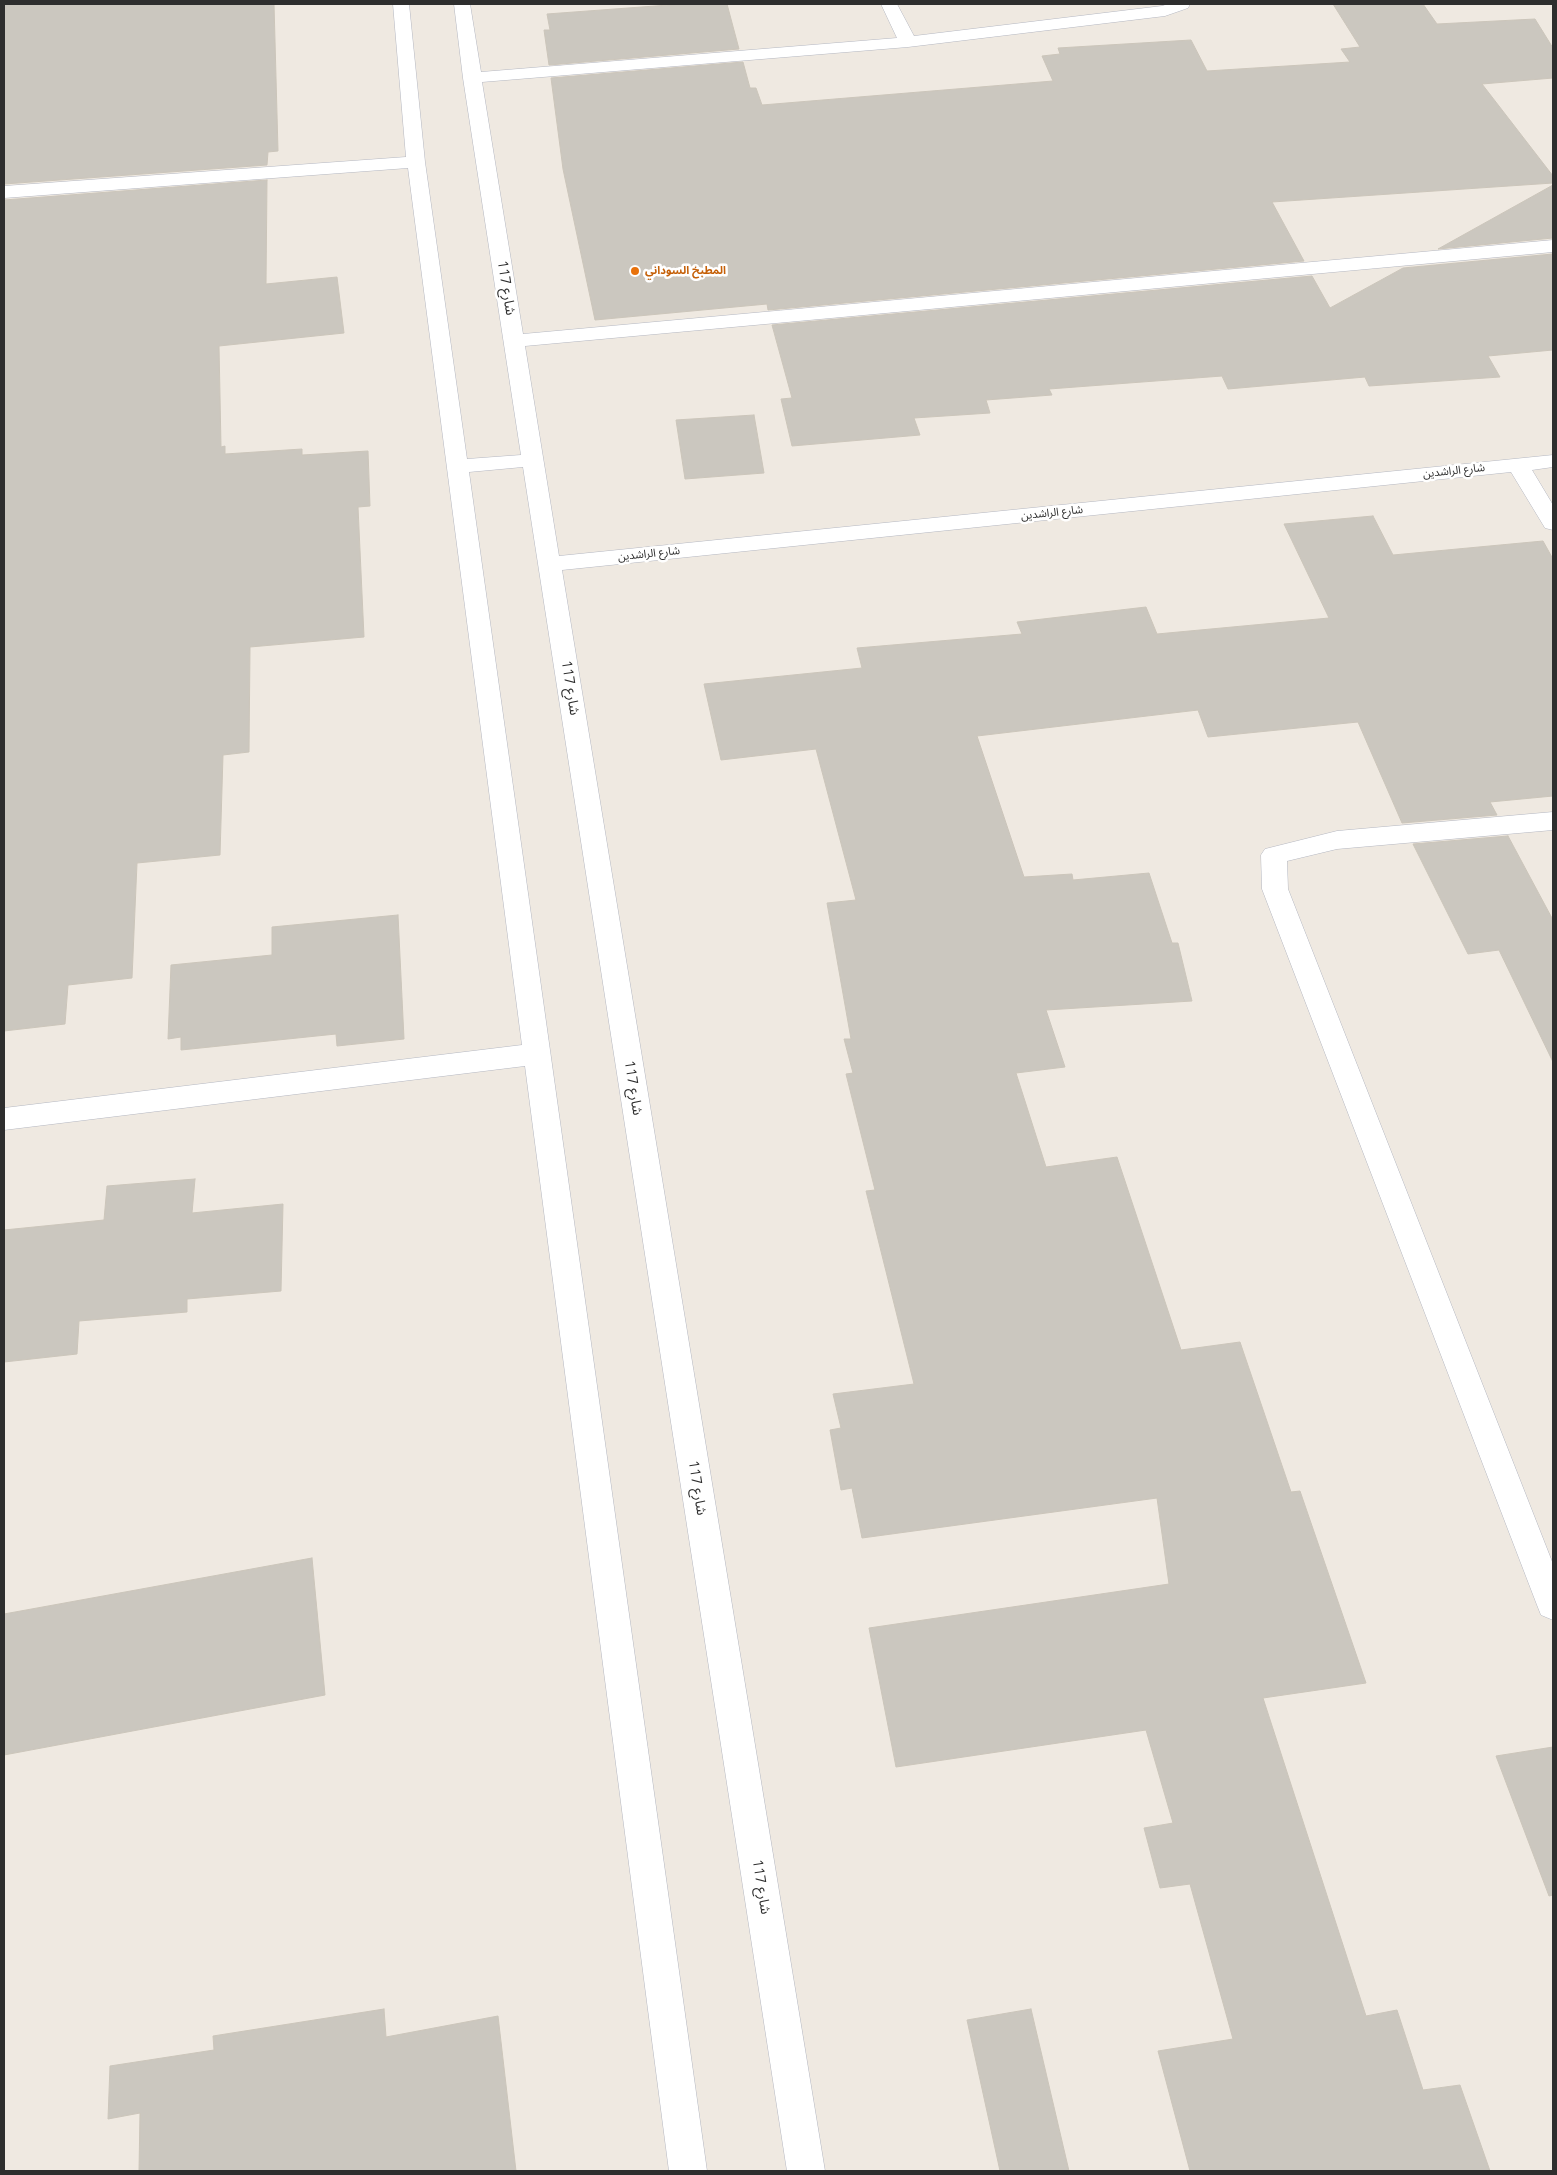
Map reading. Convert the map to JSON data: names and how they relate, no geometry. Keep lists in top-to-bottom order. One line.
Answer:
{"streets":{"street":["شارع 117","شارع الراشدين"]},"crossings":[["شارع 117","شارع الراشدين"]],"places":["المطبخ السوداني"]}
